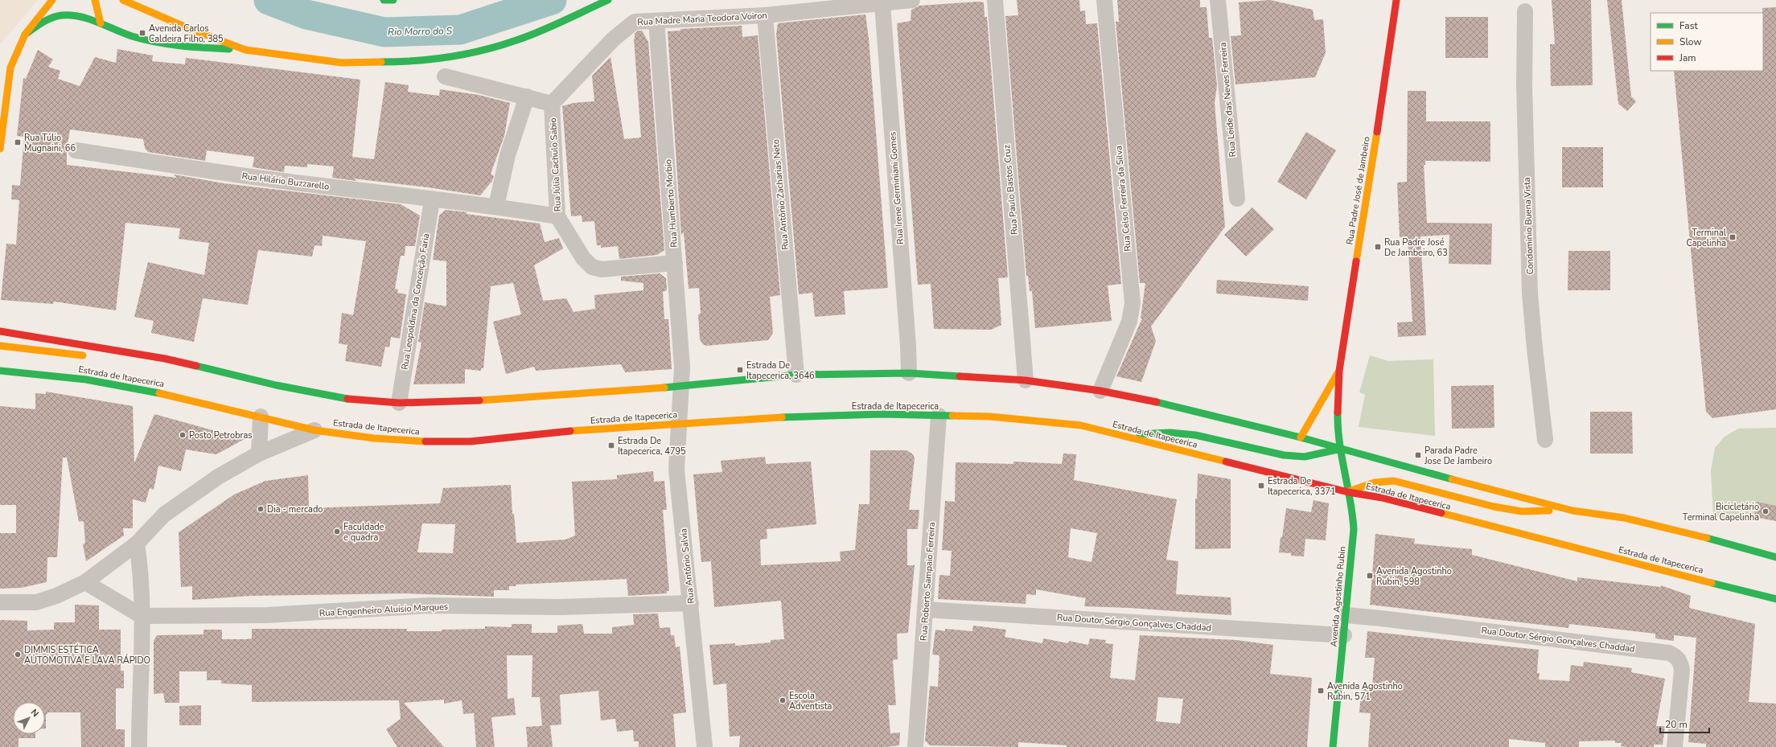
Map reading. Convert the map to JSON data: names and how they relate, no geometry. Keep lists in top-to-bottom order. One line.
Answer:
{"streets":{"main road":["Rua Padre José de Jambeiro","Estrada de Itapecerica","Avenida Agostinho Rubin"],"street":["Rua Madre Maria Teodora Voiron","Rua Leide das Neves Ferreira","Rua Júlia Cachulo Sabio","Rua Hilário Buzzarello","Rua Irene Germiniani Gomes","Rua Paulo Bastos Cruz","Rua Antônio Zacharias Neto","Rua Celso Ferreira da Silva","Rua Humberto Morbio","Condominio Buena Vista","Rua Leopoldina da Conceição Faria","Rua Antônio Salvia","Rua Roberto Sampaio Ferreira","Rua Engenheiro Aluisio Marques","Rua Doutor Sérgio Gonçalves Chaddad"]},"crossings":[["Rua Madre Maria Teodora Voiron","Rua Júlia Cachulo Sabio"],["Rua Madre Maria Teodora Voiron","Rua Irene Germiniani Gomes"],["Rua Madre Maria Teodora Voiron","Rua Antônio Zacharias Neto"],["Rua Madre Maria Teodora Voiron","Rua Humberto Morbio"],["Rua Júlia Cachulo Sabio","Rua Hilário Buzzarello"],["Rua Júlia Cachulo Sabio","Rua Humberto Morbio"],["Rua Hilário Buzzarello","Rua Leopoldina da Conceição Faria"],["Rua Padre José de Jambeiro","Avenida Agostinho Rubin"],["Rua Humberto Morbio","Rua Antônio Salvia"],["Estrada de Itapecerica","Rua Antônio Salvia"],["Estrada de Itapecerica","Rua Roberto Sampaio Ferreira"],["Estrada de Itapecerica","Avenida Agostinho Rubin"],["Rua Antônio Salvia","Rua Engenheiro Aluisio Marques"],["Rua Roberto Sampaio Ferreira","Rua Doutor Sérgio Gonçalves Chaddad"],["Avenida Agostinho Rubin","Rua Doutor Sérgio Gonçalves Chaddad"]],"water":["Rio Morro do S"],"places":{"transit":["Avenida Carlos Caldeira Filho, 385","Rua Túlio Mugnaini, 66","Terminal Capelinha","Rua Padre José De Jambeiro, 63","Estrada De Itapecerica, 3646","Estrada De Itapecerica, 4795","Parada Padre Jose De Jambeiro","Estrada De Itapecerica, 3371","Avenida Agostinho Rubin, 598","Avenida Agostinho Rubin, 571"],"other":["Posto Petrobras","Dia - mercado","Bicicletário Terminal Capelinha","Faculdade e quadra","DIMMIS ESTÉTICA AUTOMOTIVA E LAVA RÁPIDO","Escola Adventista"]},"legend":["Fast","Slow","Jam"],"scale_bar":"20 m","north":"top right"}
